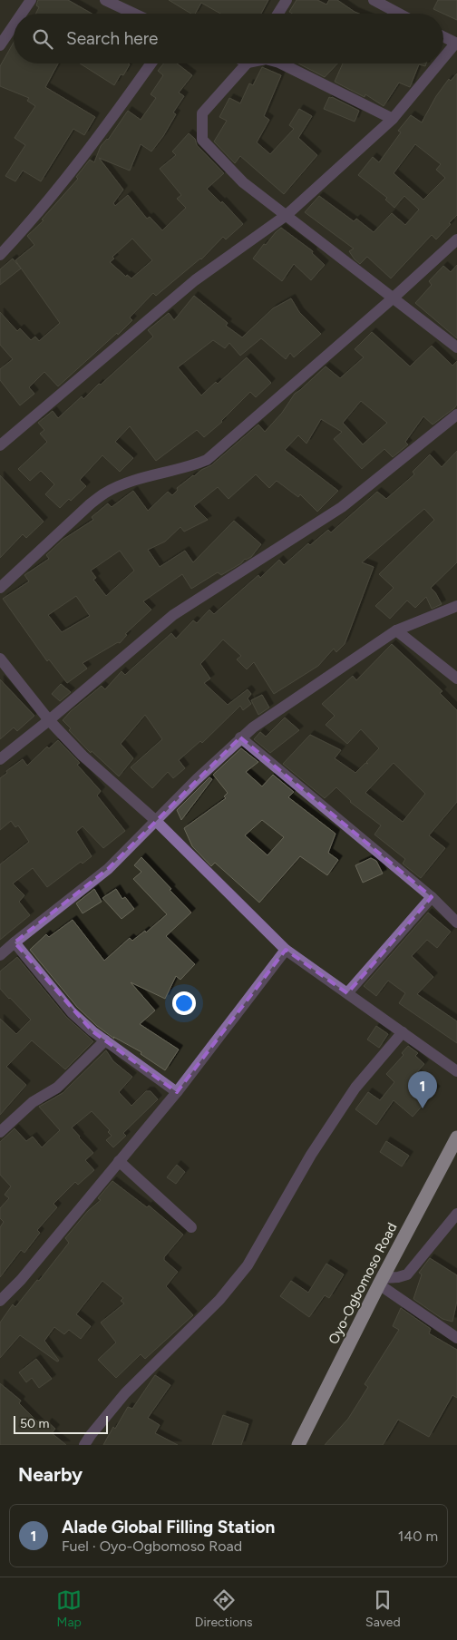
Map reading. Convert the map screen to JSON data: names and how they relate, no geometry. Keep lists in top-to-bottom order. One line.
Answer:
{"streets":{"highway":["Oyo-Ogbomoso Road"]},"scale_bar":"50 m","page":{"search":"Search here","pins":"1","scale":"50 m","heading":"Nearby","list":[{"mark":"1","name":"Alade Global Filling Station","note":"Fuel · Oyo-Ogbomoso Road","value":"140 m"}],"nav":["Map","Directions","Saved"]}}
